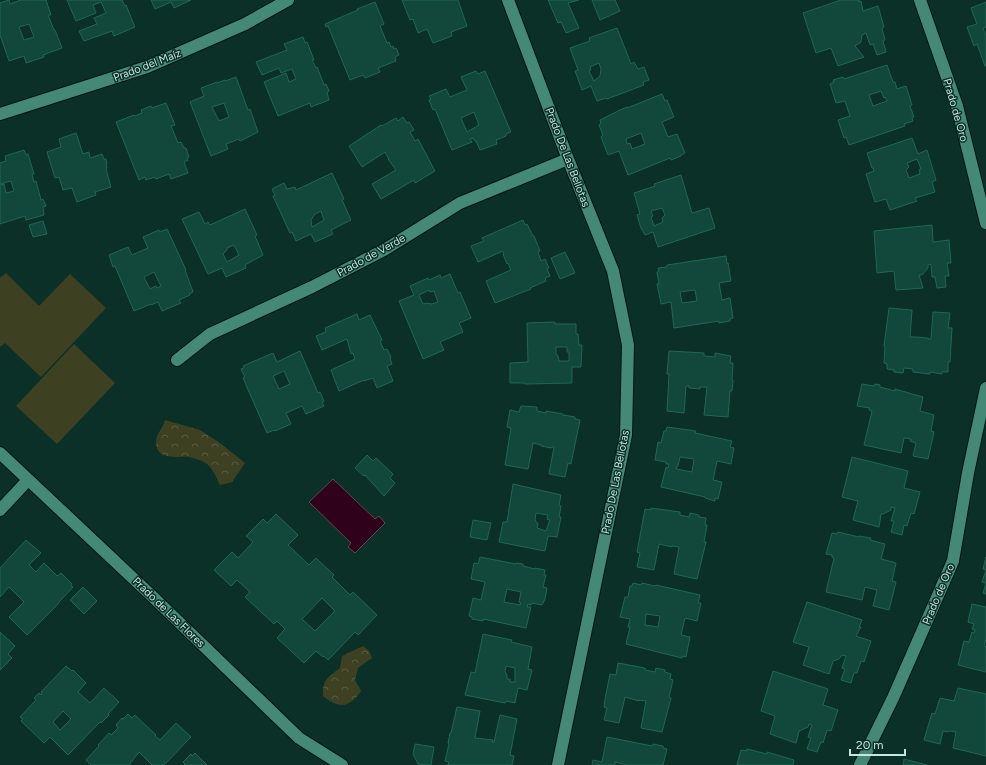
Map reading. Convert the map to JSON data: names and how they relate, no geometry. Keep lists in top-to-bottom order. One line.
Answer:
{"streets":{"street":["Prado del Maíz","Prado de Oro","Prado De Las Bellotas","Prado de Verde","Prado de Las Flores"]},"crossings":[["Prado De Las Bellotas","Prado de Verde"]],"scale_bar":"20 m"}
